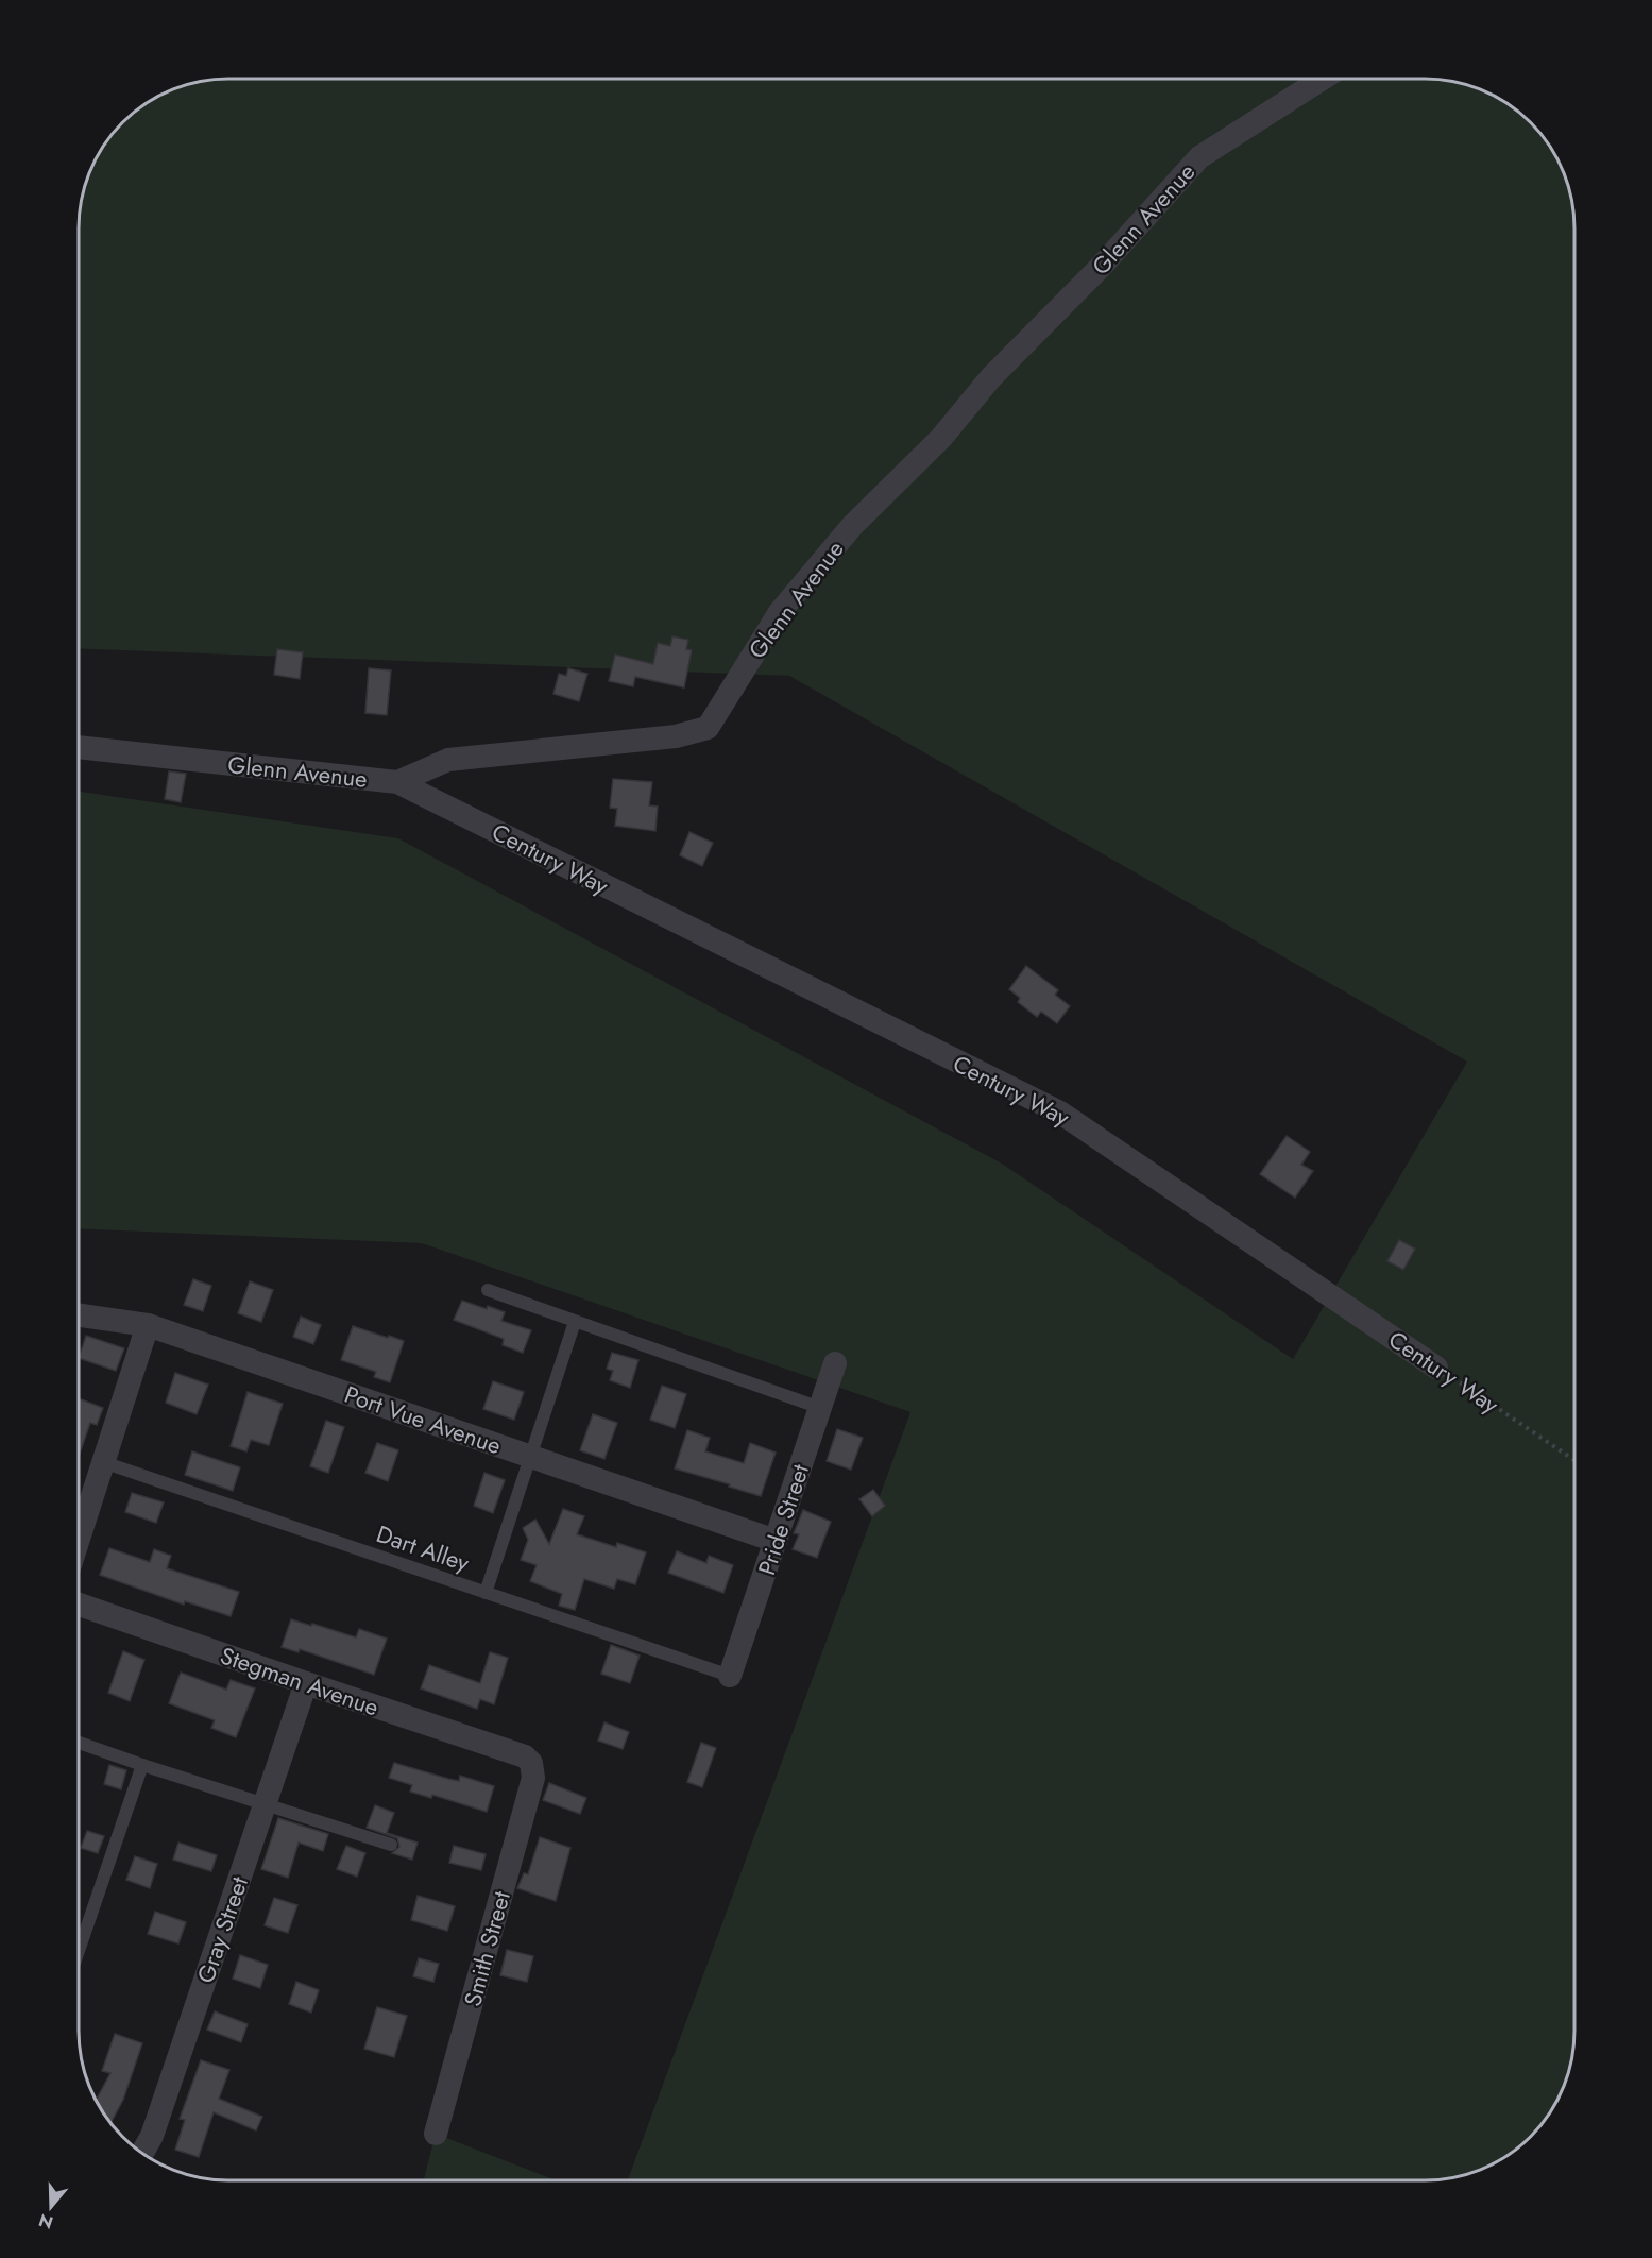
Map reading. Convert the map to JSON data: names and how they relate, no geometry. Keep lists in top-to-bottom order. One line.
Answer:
{"streets":{"street":["Glenn Avenue","Century Way","Port Vue Avenue","Pride Street","Stegman Avenue","Gray Street","Smith Street"],"lane":["Dart Alley"]},"crossings":[["Glenn Avenue","Century Way"],["Port Vue Avenue","Pride Street"],["Pride Street","Dart Alley"],["Stegman Avenue","Gray Street"],["Stegman Avenue","Smith Street"]],"north":"bottom"}
